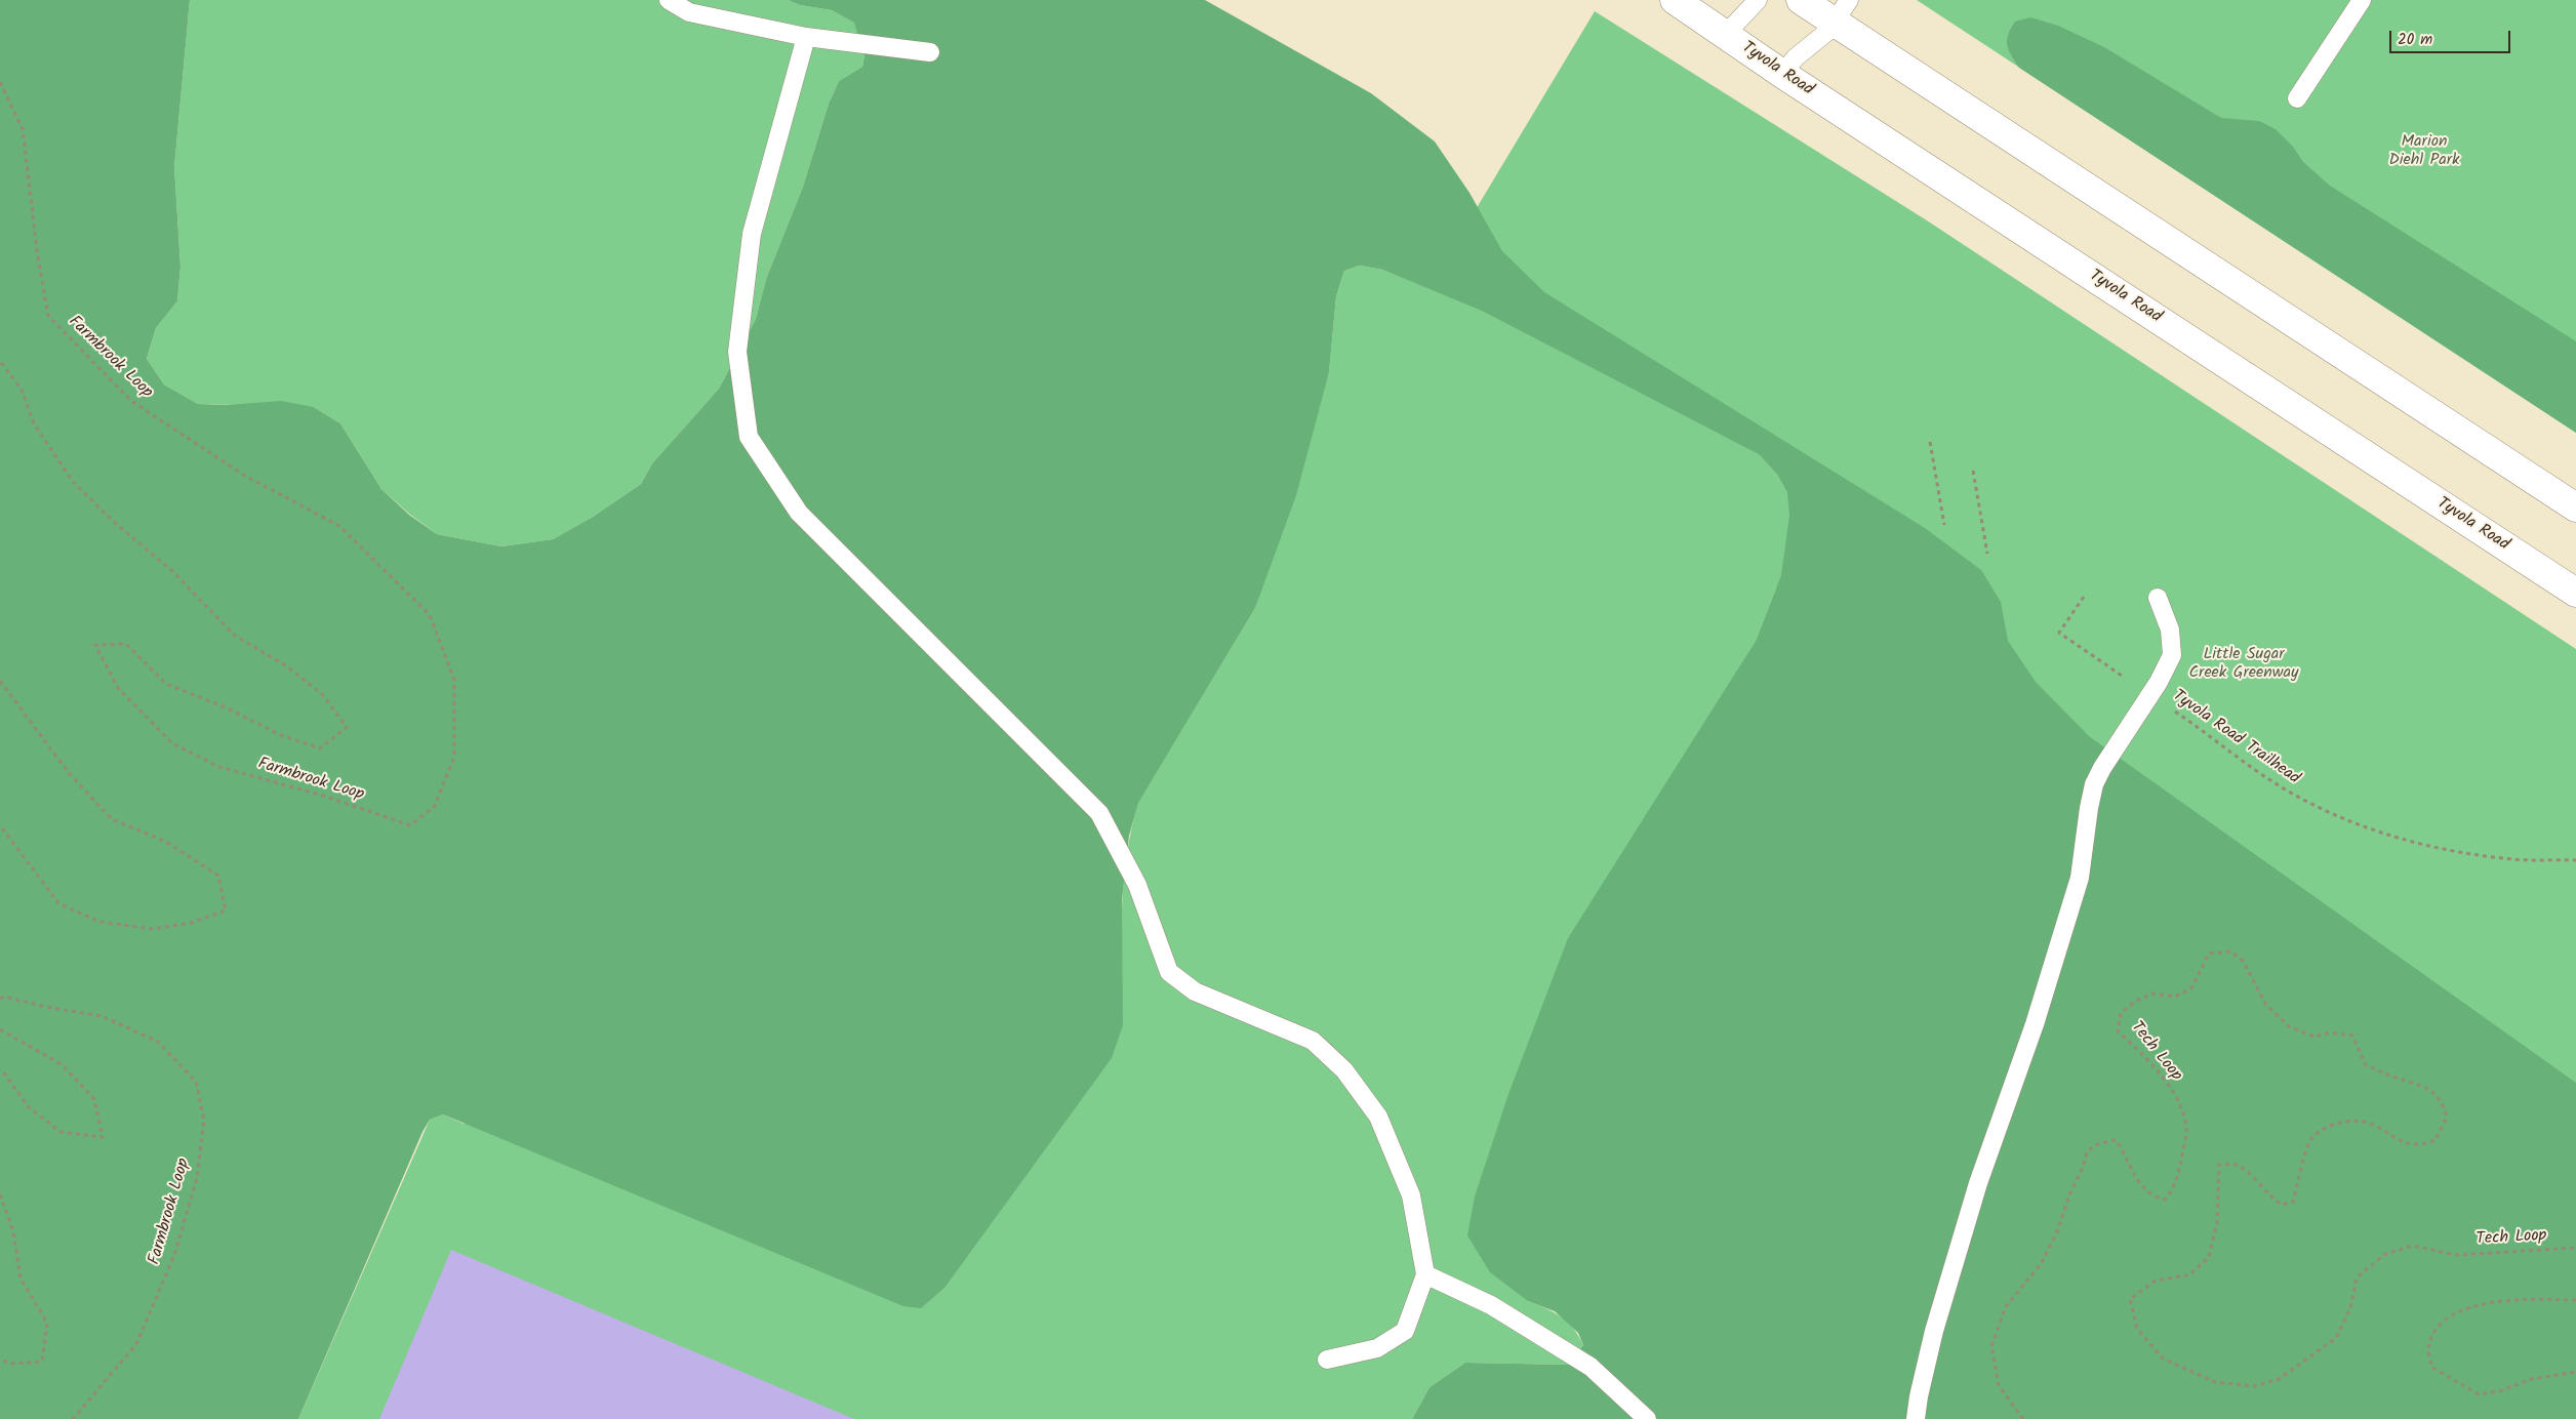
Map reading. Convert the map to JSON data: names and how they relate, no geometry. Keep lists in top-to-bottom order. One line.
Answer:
{"streets":{"main road":["Tyvola Road"],"path":["Farmbrook Loop","Tyvola Road Trailhead","Tech Loop"]},"parks":["Marion Diehl Park","Little Sugar Creek Greenway"],"scale_bar":"20 m"}
